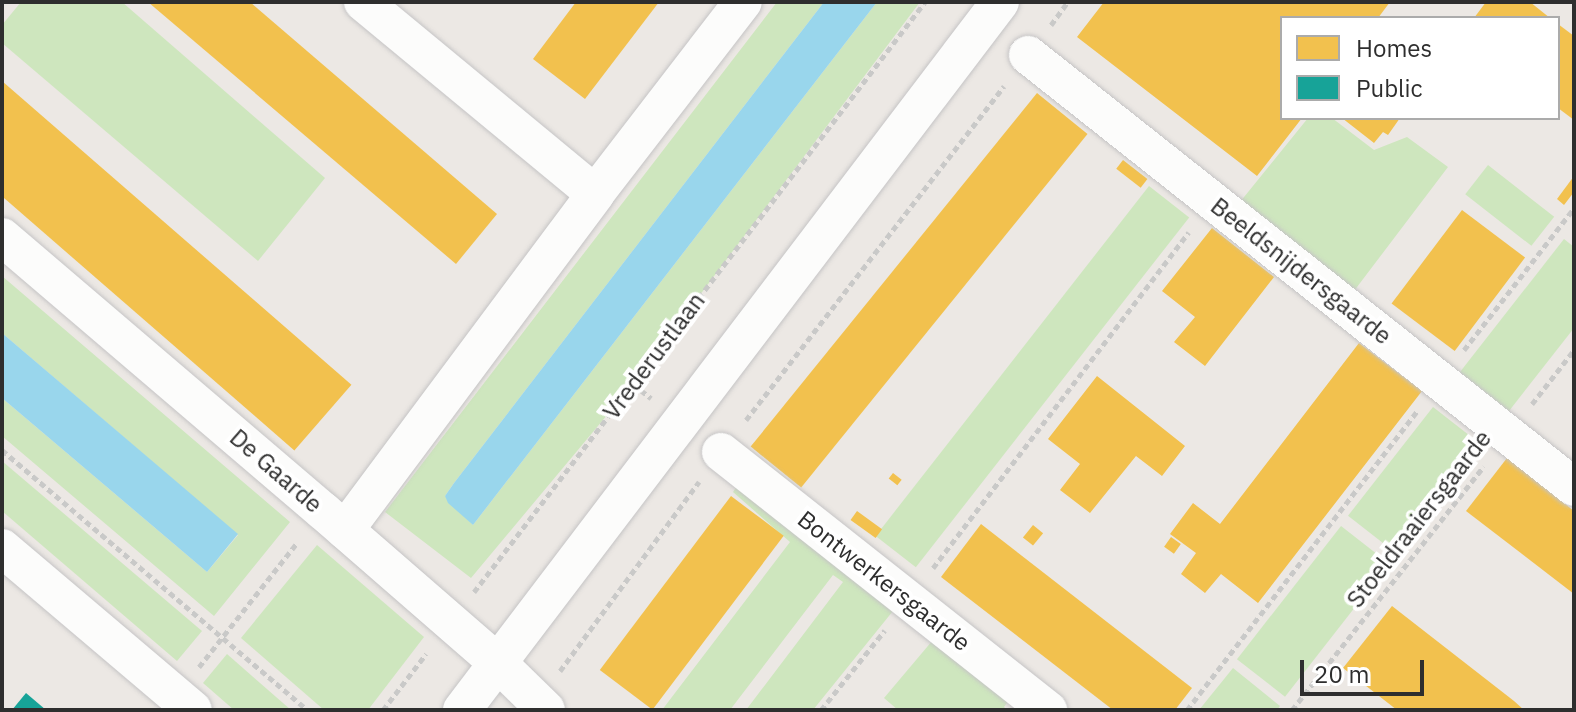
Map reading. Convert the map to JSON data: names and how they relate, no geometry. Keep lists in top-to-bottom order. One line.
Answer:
{"streets":{"street":["Beeldsnijdersgaarde","De Gaarde","Bontwerkersgaarde"],"path":["Vrederustlaan","Stoeldraaiersgaarde"]},"crossings":[["Beeldsnijdersgaarde","Stoeldraaiersgaarde"],["Vrederustlaan","De Gaarde"]],"legend":["Homes","Public"],"scale_bar":"20 m"}
